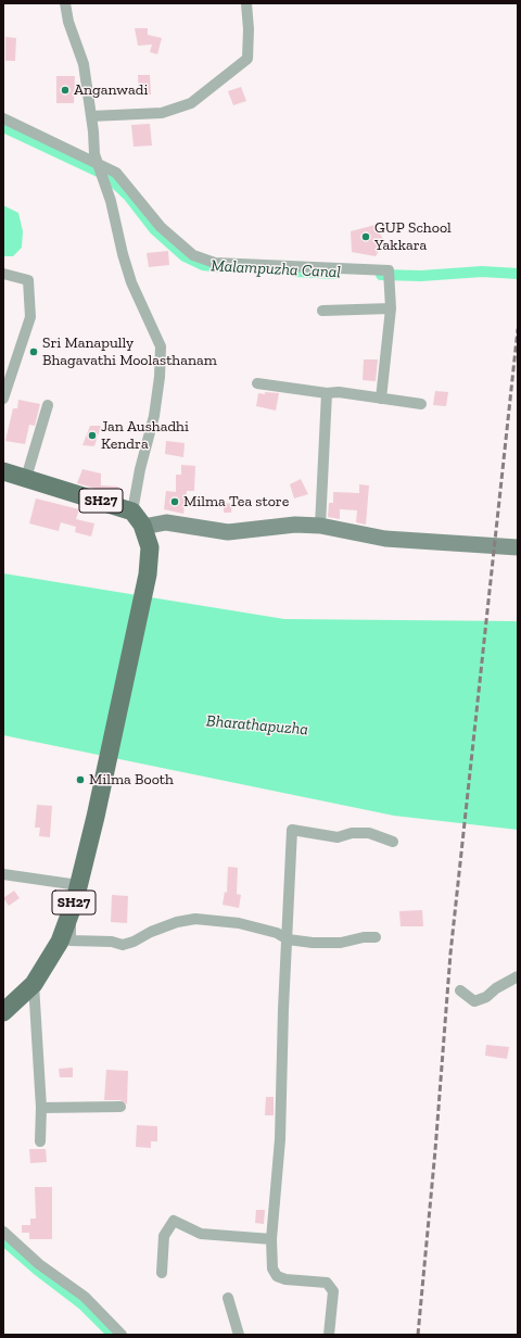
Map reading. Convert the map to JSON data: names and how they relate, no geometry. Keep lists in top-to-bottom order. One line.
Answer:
{"streets":{"main road":["SH27"]},"water":["Malampuzha Canal","Bharathapuzha"],"places":["Anganwadi","GUP School Yakkara","Sri Manapully Bhagavathi Moolasthanam","Jan Aushadhi Kendra","Milma Tea store","Milma Booth"]}
